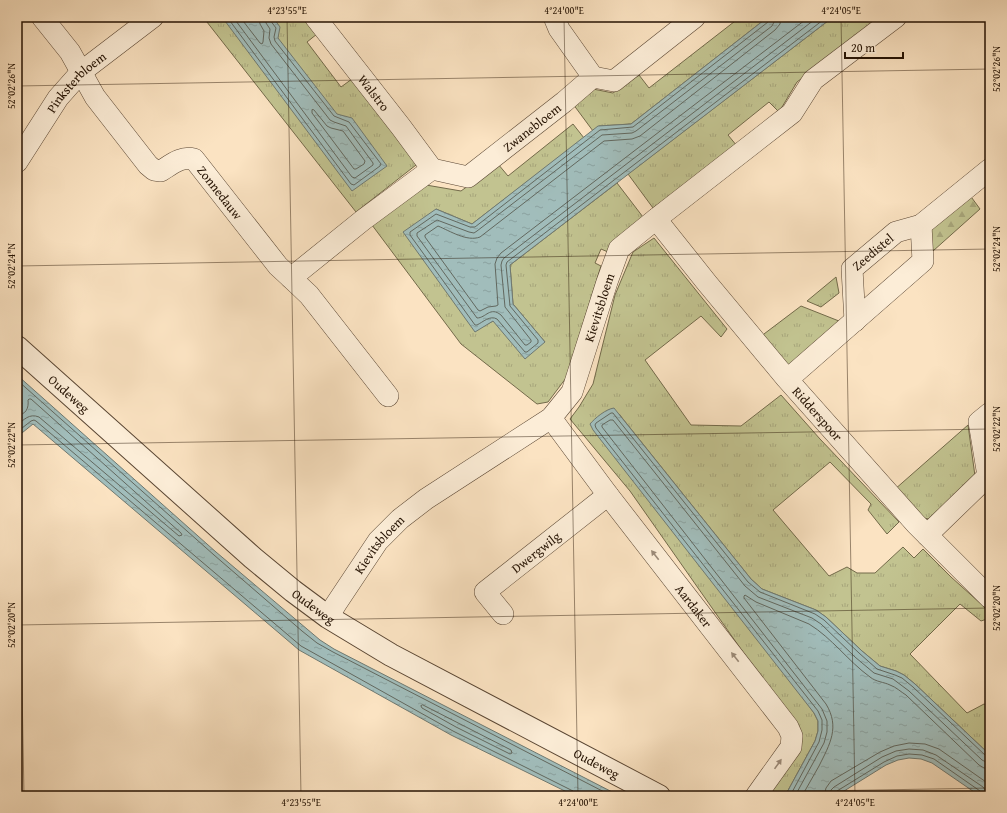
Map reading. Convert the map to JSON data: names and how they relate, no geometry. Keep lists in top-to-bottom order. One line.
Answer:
{"streets":{"street":["Pinksterbloem","Walstro","Zwanebloem","Zonnedauw","Zeedistel","Kievitsbloem","Oudeweg","Ridderspoor","Dwergwilg","Aardaker"]},"crossings":[["Pinksterbloem","Zonnedauw"],["Walstro","Zwanebloem"],["Kievitsbloem","Oudeweg"],["Kievitsbloem","Ridderspoor"],["Kievitsbloem","Aardaker"],["Dwergwilg","Aardaker"]],"one_way":["Aardaker"],"scale_bar":"20 m","coordinates":["4°23'55\"E","4°24'00\"E","4°24'05\"E","52°02'26\"N","52°02'24\"N","52°02'22\"N","52°02'20\"N"]}
